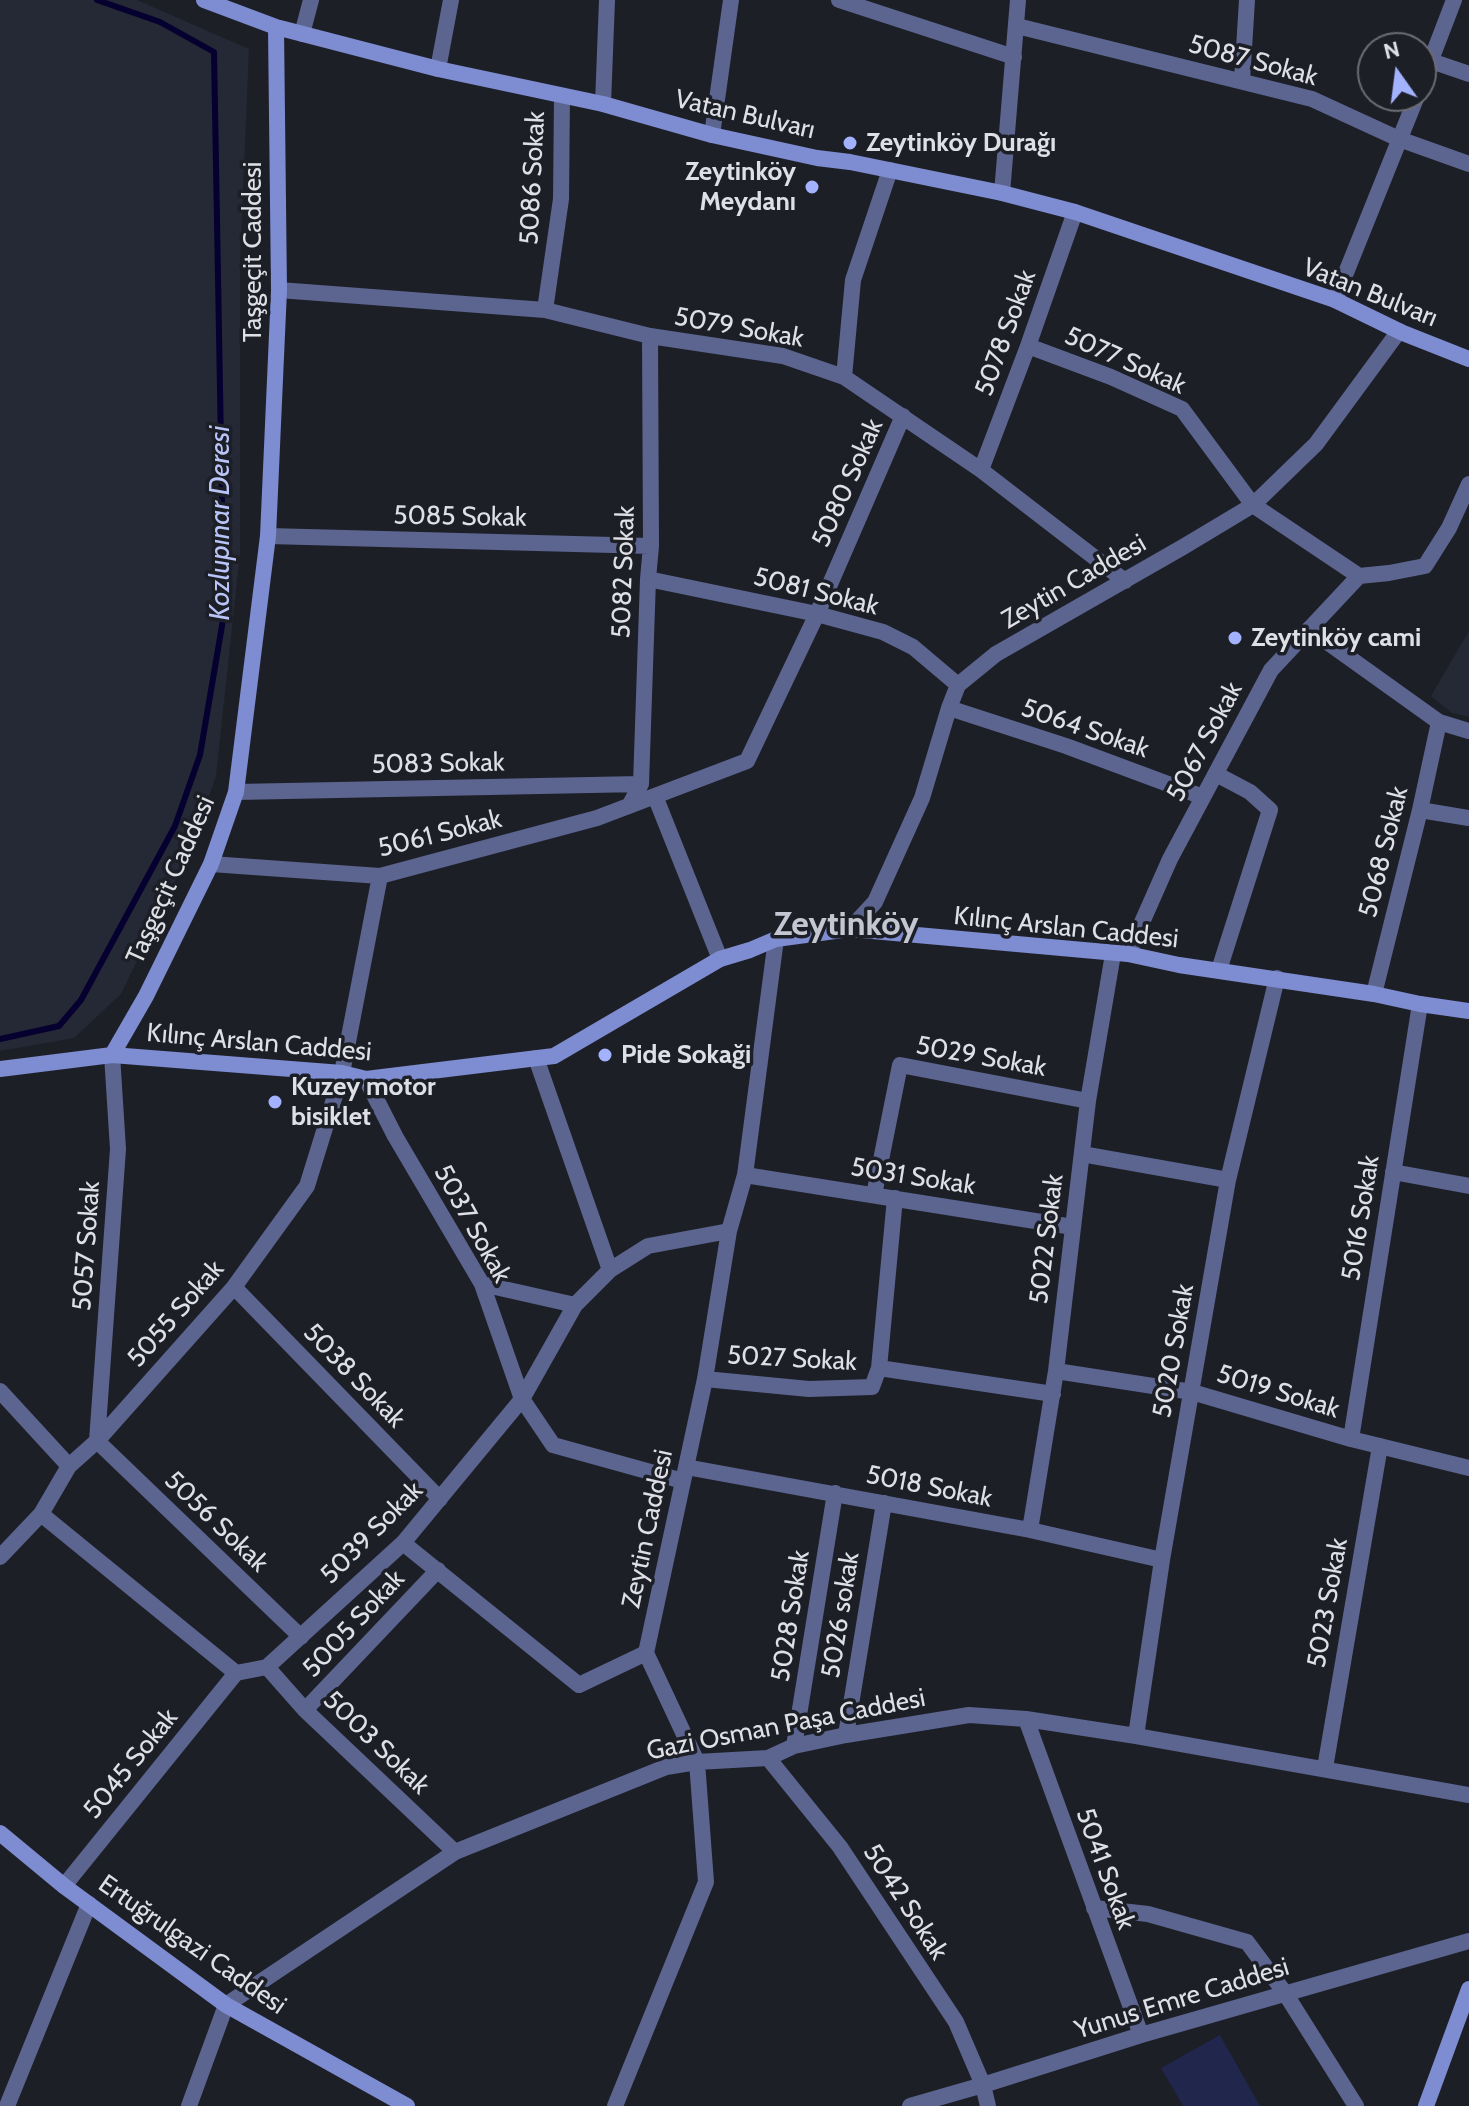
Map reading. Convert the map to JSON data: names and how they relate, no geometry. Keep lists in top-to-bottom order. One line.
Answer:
{"streets":{"street":["5087 Sokak","Vatan Bulvarı","5086 Sokak","Taşgeçit Caddesi","5079 Sokak","5078 Sokak","5077 Sokak","5080 Sokak","5085 Sokak","5082 Sokak","Zeytin Caddesi","5081 Sokak","5064 Sokak","5067 Sokak","5083 Sokak","5061 Sokak","5068 Sokak","Kılınç Arslan Caddesi","5029 Sokak","5031 Sokak","5016 Sokak","5037 Sokak","5022 Sokak","5057 Sokak","5055 Sokak","5020 Sokak","5027 Sokak","5038 Sokak","5019 Sokak","5018 Sokak","5056 Sokak","5039 Sokak","5023 Sokak","5026 sokak","5028 Sokak","5005 Sokak","Gazi Osman Paşa Caddesi","5003 Sokak","5045 Sokak","5041 Sokak","5042 Sokak","Ertuğrulgazi Caddesi","Yunus Emre Caddesi"]},"crossings":[["Vatan Bulvarı","5086 Sokak"],["Vatan Bulvarı","Taşgeçit Caddesi"],["Vatan Bulvarı","5078 Sokak"],["Vatan Bulvarı","Zeytin Caddesi"],["5086 Sokak","5079 Sokak"],["Taşgeçit Caddesi","5079 Sokak"],["Taşgeçit Caddesi","5085 Sokak"],["Taşgeçit Caddesi","5083 Sokak"],["Taşgeçit Caddesi","5061 Sokak"],["Taşgeçit Caddesi","Kılınç Arslan Caddesi"],["Taşgeçit Caddesi","5057 Sokak"],["5079 Sokak","5078 Sokak"],["5079 Sokak","5080 Sokak"],["5079 Sokak","5082 Sokak"],["5079 Sokak","Zeytin Caddesi"],["5078 Sokak","5077 Sokak"],["5077 Sokak","Zeytin Caddesi"],["5077 Sokak","5067 Sokak"],["5080 Sokak","5081 Sokak"],["5085 Sokak","5082 Sokak"],["5082 Sokak","5081 Sokak"],["5082 Sokak","5083 Sokak"],["5082 Sokak","5061 Sokak"],["Zeytin Caddesi","5081 Sokak"],["Zeytin Caddesi","5064 Sokak"],["Zeytin Caddesi","Kılınç Arslan Caddesi"],["Zeytin Caddesi","5031 Sokak"],["Zeytin Caddesi","5037 Sokak"],["Zeytin Caddesi","5027 Sokak"],["Zeytin Caddesi","5018 Sokak"],["Zeytin Caddesi","5039 Sokak"],["5064 Sokak","5067 Sokak"],["5067 Sokak","Kılınç Arslan Caddesi"],["5067 Sokak","5022 Sokak"],["5061 Sokak","5055 Sokak"],["5068 Sokak","Kılınç Arslan Caddesi"],["Kılınç Arslan Caddesi","5016 Sokak"],["Kılınç Arslan Caddesi","5037 Sokak"],["Kılınç Arslan Caddesi","5022 Sokak"],["Kılınç Arslan Caddesi","5057 Sokak"],["Kılınç Arslan Caddesi","5055 Sokak"],["Kılınç Arslan Caddesi","5020 Sokak"],["5029 Sokak","5031 Sokak"],["5029 Sokak","5022 Sokak"],["5031 Sokak","5022 Sokak"],["5016 Sokak","5019 Sokak"],["5037 Sokak","5018 Sokak"],["5037 Sokak","5039 Sokak"],["5022 Sokak","5027 Sokak"],["5022 Sokak","5019 Sokak"],["5022 Sokak","5018 Sokak"],["5057 Sokak","5055 Sokak"],["5057 Sokak","5056 Sokak"],["5055 Sokak","5038 Sokak"],["5055 Sokak","5056 Sokak"],["5020 Sokak","5019 Sokak"],["5020 Sokak","5018 Sokak"],["5020 Sokak","Gazi Osman Paşa Caddesi"],["5038 Sokak","5039 Sokak"],["5019 Sokak","5023 Sokak"],["5018 Sokak","5026 sokak"],["5018 Sokak","5028 Sokak"],["5056 Sokak","5039 Sokak"],["5039 Sokak","5003 Sokak"],["5023 Sokak","Gazi Osman Paşa Caddesi"],["5026 sokak","Gazi Osman Paşa Caddesi"],["5028 Sokak","Gazi Osman Paşa Caddesi"],["5005 Sokak","5003 Sokak"],["Gazi Osman Paşa Caddesi","5003 Sokak"],["Gazi Osman Paşa Caddesi","5041 Sokak"],["Gazi Osman Paşa Caddesi","5042 Sokak"],["Gazi Osman Paşa Caddesi","Ertuğrulgazi Caddesi"],["5045 Sokak","Ertuğrulgazi Caddesi"],["5041 Sokak","Yunus Emre Caddesi"],["5042 Sokak","Yunus Emre Caddesi"]],"districts":["Zeytinköy"],"water":["Kozlupınar Deresi"],"places":["Zeytinköy Durağı","Zeytinköy Meydanı","Zeytinköy cami","Pide Sokaği","Kuzey motor bisiklet"],"north":"top"}
